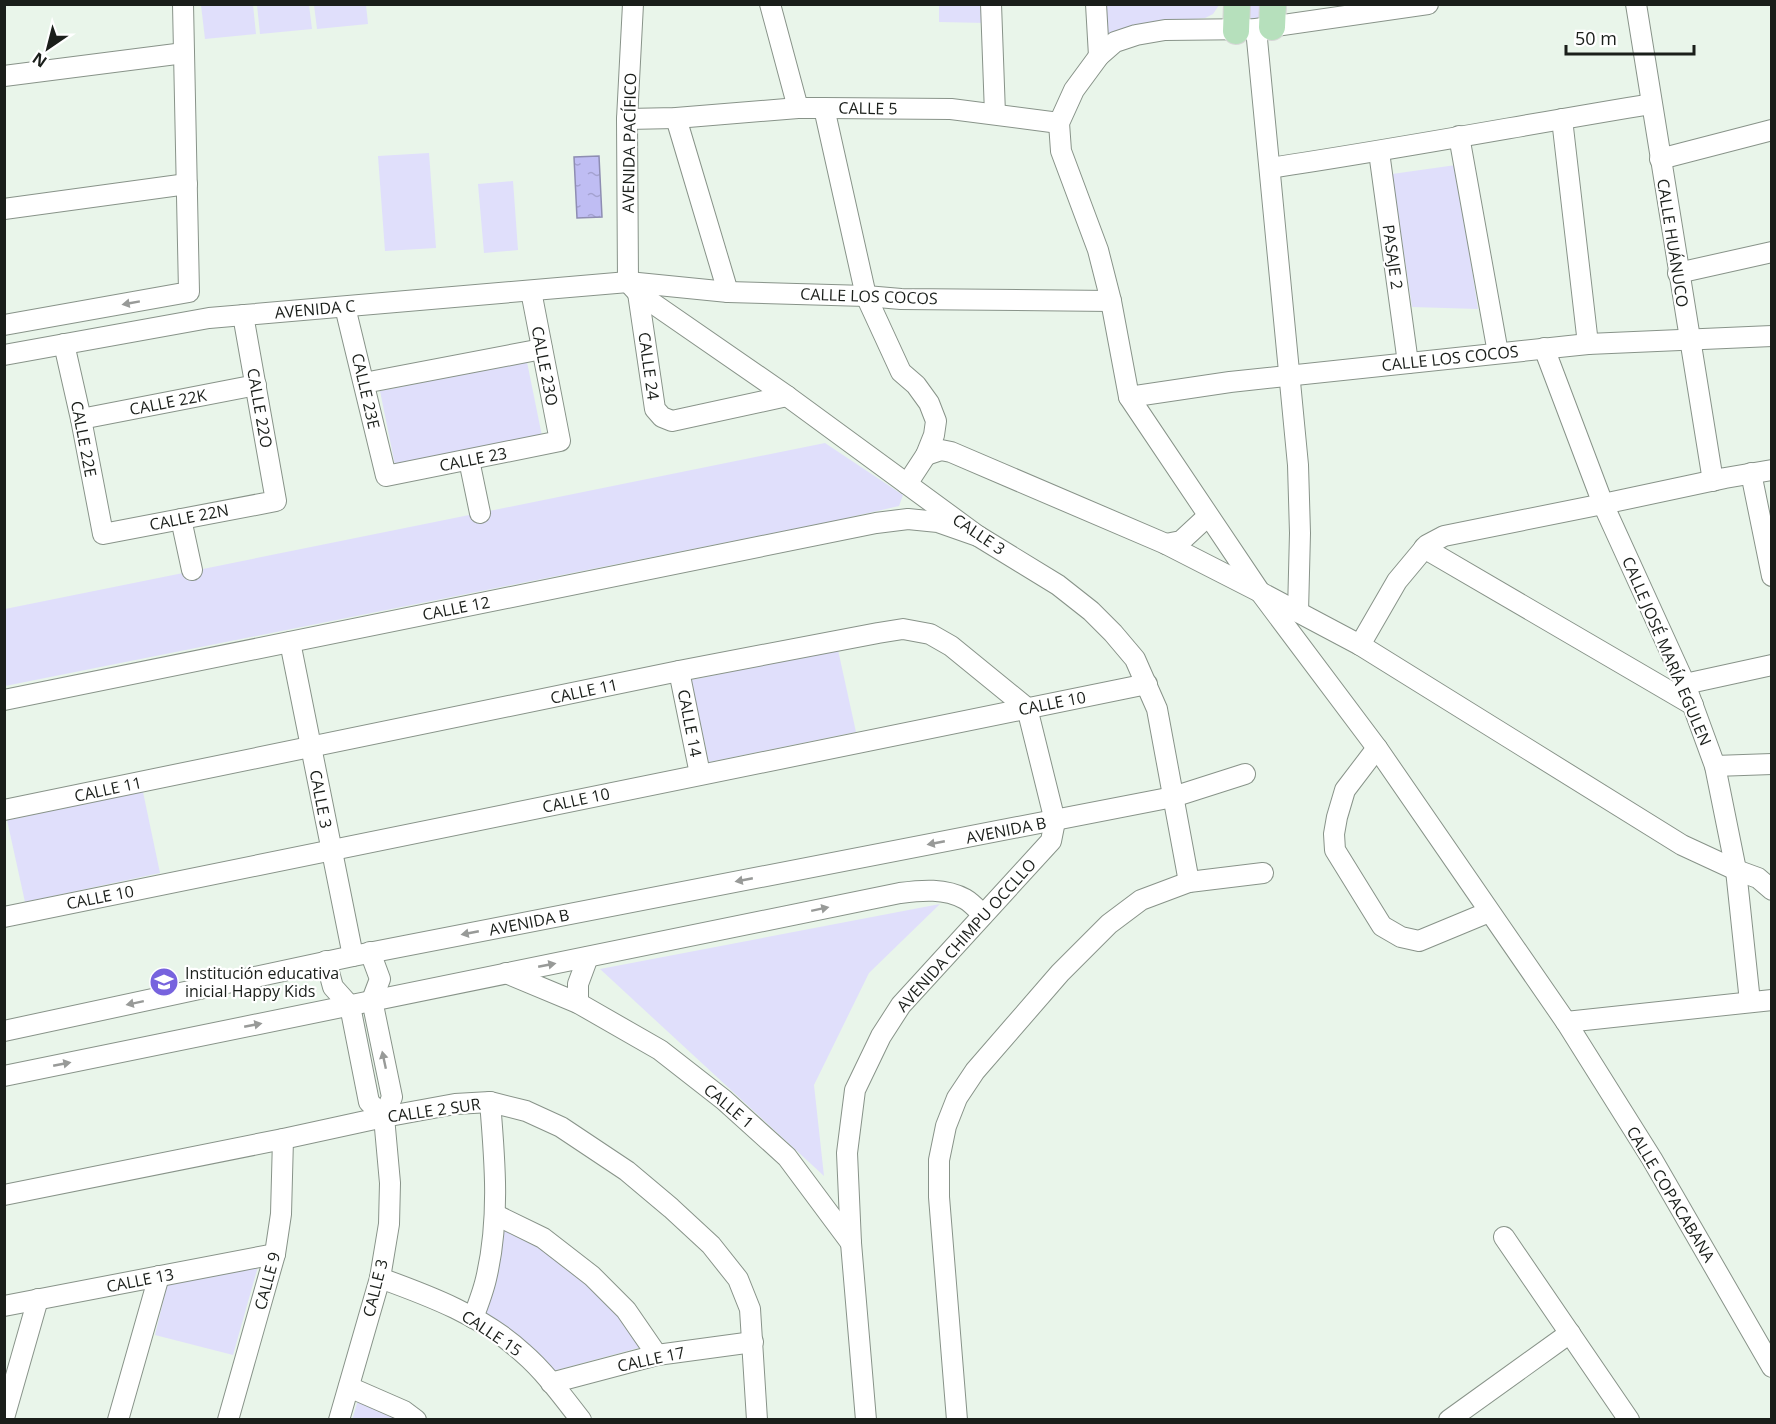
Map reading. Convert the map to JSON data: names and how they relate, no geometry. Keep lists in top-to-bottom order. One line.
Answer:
{"streets":{"street":["CALLE 5","AVENIDA PACÍFICO","CALLE HUÁNUCO","PASAJE 2","CALLE LOS COCOS","AVENIDA C","CALLE 23O","CALLE 24","CALLE 23E","CALLE 22K","CALLE 22O","CALLE 22E","CALLE 23","CALLE 22N","CALLE 3","CALLE 12","CALLE JOSÉ MARÍA EGULEN","CALLE 11","CALLE 10","CALLE 14","AVENIDA B","AVENIDA CHIMPU OCCLLO","CALLE 1","CALLE 2 SUR","CALLE COPACABANA","CALLE 13","CALLE 9","CALLE 15","CALLE 17"]},"crossings":[["CALLE 5","AVENIDA PACÍFICO"],["AVENIDA PACÍFICO","CALLE LOS COCOS"],["AVENIDA PACÍFICO","AVENIDA C"],["AVENIDA PACÍFICO","CALLE 24"],["AVENIDA PACÍFICO","CALLE 3"],["CALLE HUÁNUCO","CALLE LOS COCOS"],["PASAJE 2","CALLE LOS COCOS"],["CALLE LOS COCOS","AVENIDA C"],["CALLE LOS COCOS","CALLE 24"],["CALLE LOS COCOS","CALLE 3"],["CALLE LOS COCOS","CALLE JOSÉ MARÍA EGULEN"],["CALLE LOS COCOS","CALLE COPACABANA"],["AVENIDA C","CALLE 23O"],["AVENIDA C","CALLE 24"],["AVENIDA C","CALLE 23E"],["AVENIDA C","CALLE 22O"],["AVENIDA C","CALLE 22E"],["AVENIDA C","CALLE 3"],["CALLE 23O","CALLE 23"],["CALLE 24","CALLE 3"],["CALLE 23E","CALLE 23"],["CALLE 22K","CALLE 22O"],["CALLE 22K","CALLE 22E"],["CALLE 22O","CALLE 22N"],["CALLE 22E","CALLE 22N"],["CALLE 3","CALLE 12"],["CALLE 3","CALLE 11"],["CALLE 3","CALLE 10"],["CALLE 3","AVENIDA B"],["CALLE 3","CALLE 2 SUR"],["CALLE 3","CALLE 15"],["CALLE 11","CALLE 10"],["CALLE 11","CALLE 14"],["CALLE 10","CALLE 14"],["AVENIDA B","AVENIDA CHIMPU OCCLLO"],["AVENIDA CHIMPU OCCLLO","CALLE 1"],["CALLE 2 SUR","CALLE 9"],["CALLE 2 SUR","CALLE 17"],["CALLE 13","CALLE 9"],["CALLE 15","CALLE 17"]],"places":{"school or university":["Institución educativa inicial Happy Kids"]},"scale_bar":"50 m","north":"bottom left"}
